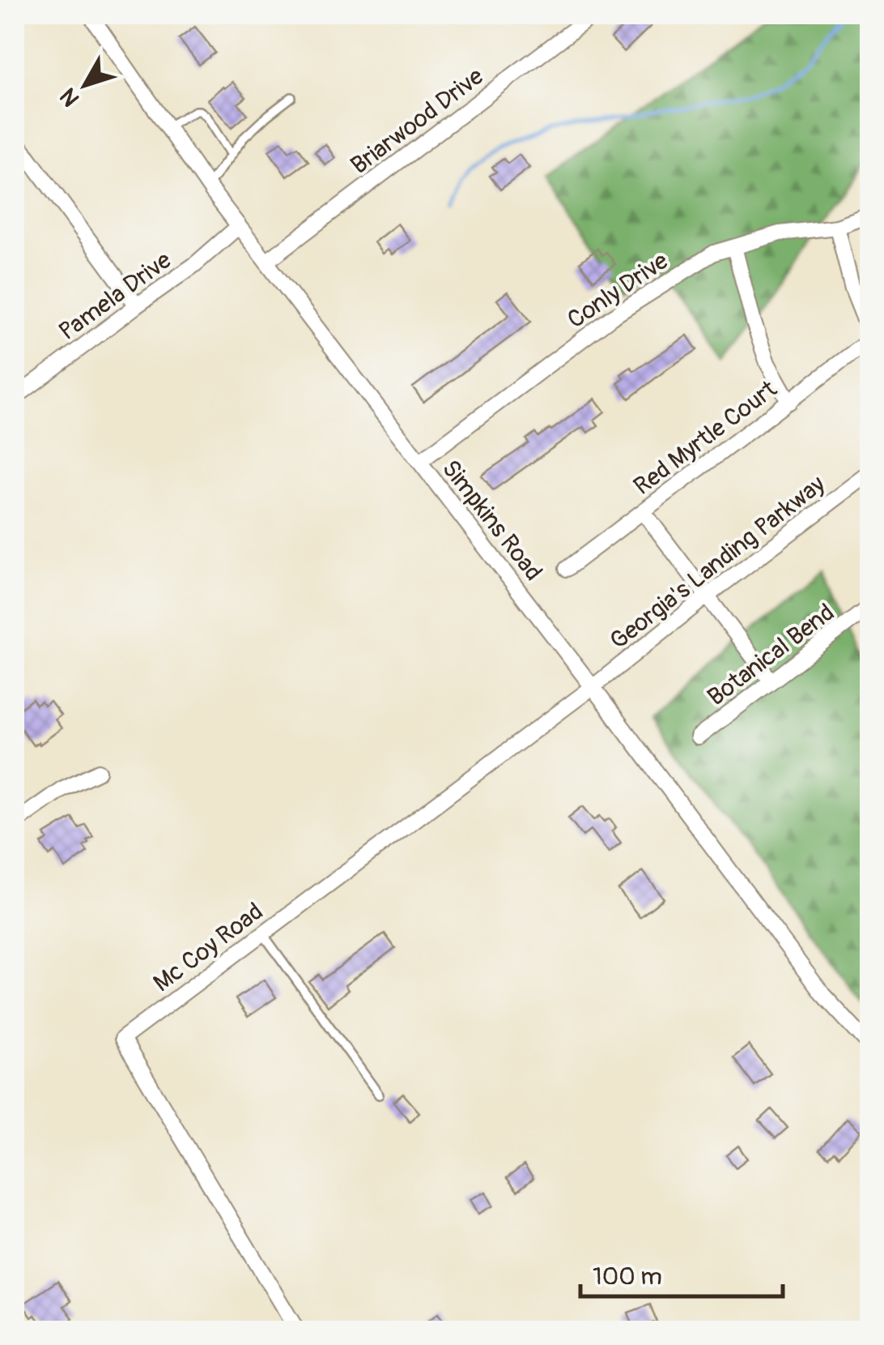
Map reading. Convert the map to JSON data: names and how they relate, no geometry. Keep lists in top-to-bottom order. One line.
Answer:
{"streets":{"street":["Briarwood Drive","Conly Drive","Pamela Drive","Red Myrtle Court","Simpkins Road","Georgia's Landing Parkway","Botanical Bend","Mc Coy Road"]},"crossings":[["Briarwood Drive","Simpkins Road"],["Conly Drive","Simpkins Road"],["Pamela Drive","Simpkins Road"],["Simpkins Road","Georgia's Landing Parkway"],["Simpkins Road","Mc Coy Road"],["Georgia's Landing Parkway","Mc Coy Road"]],"scale_bar":"100 m","north":"bottom left"}
